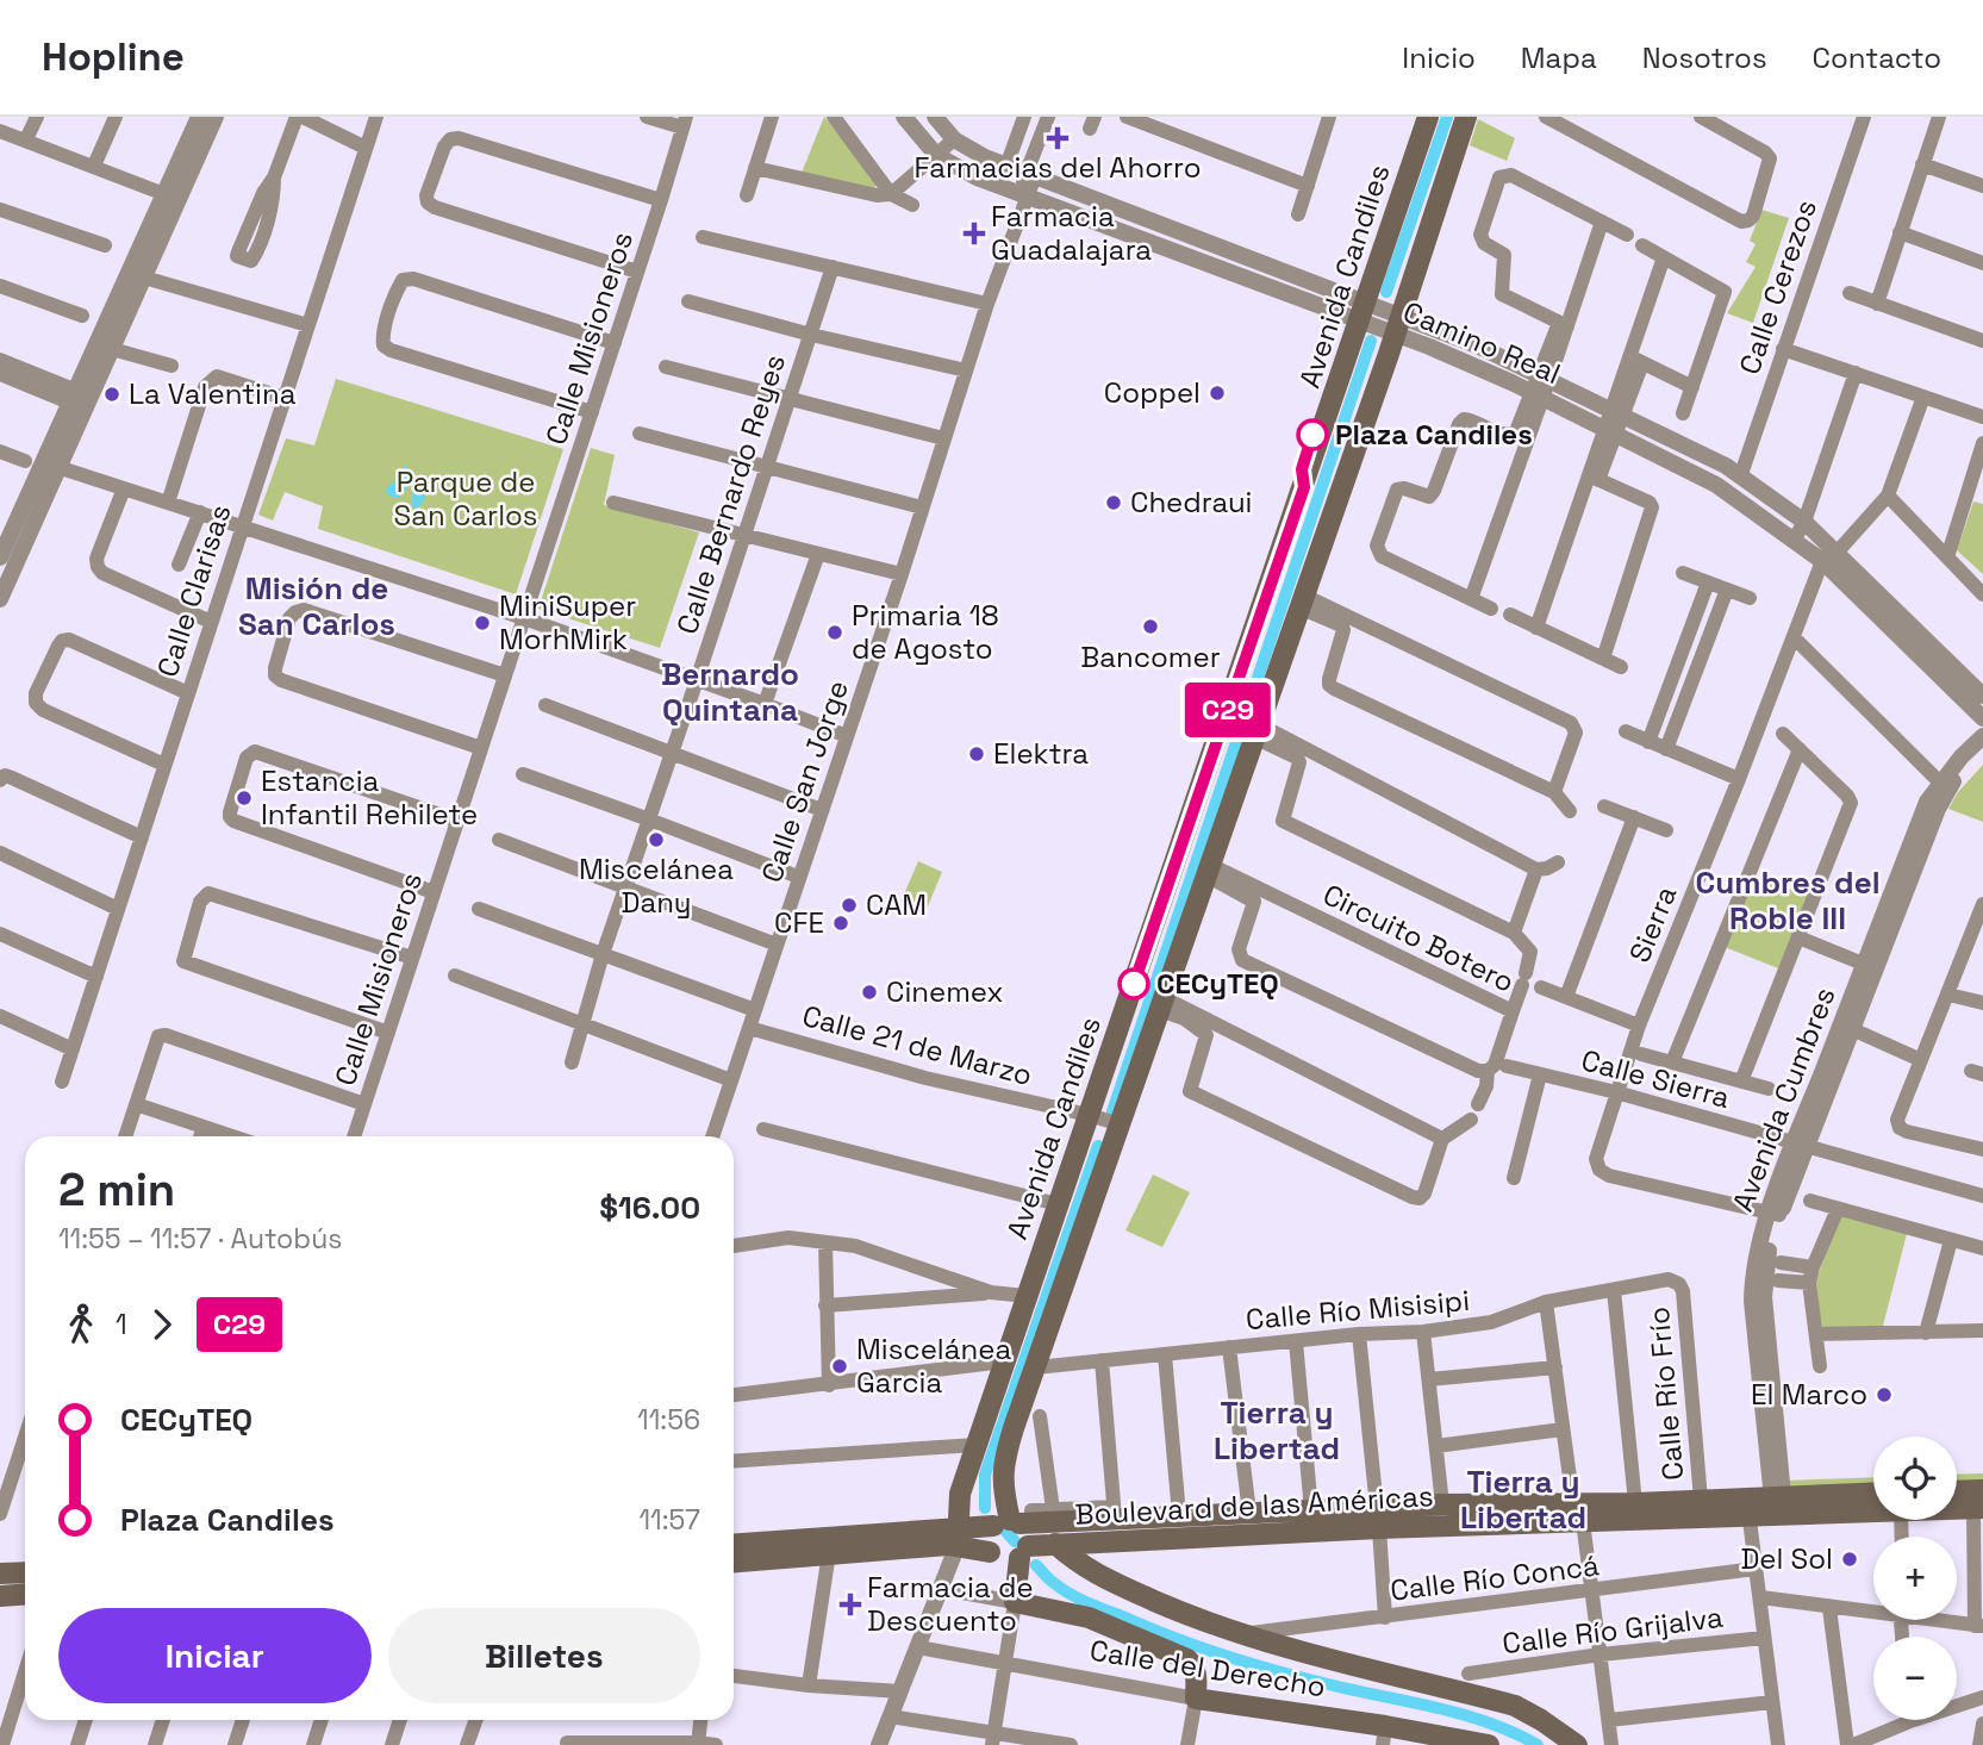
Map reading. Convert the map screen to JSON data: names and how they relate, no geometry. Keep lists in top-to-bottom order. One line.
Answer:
{"streets":{"main road":["Avenida Candiles","Boulevard de las Américas","Calle del Derecho"],"street":["Calle Cerezos","Calle Misioneros","Camino Real","Calle Bernardo Reyes","Calle Clarisas","Calle San Jorge","Sierra","Circuito Botero","Calle 21 de Marzo","Calle Sierra","Avenida Cumbres","Calle Río Misisipi","Calle Río Frío","Calle Río Concá","Calle Río Grijalva"]},"crossings":[["Avenida Candiles","Camino Real"],["Avenida Candiles","Circuito Botero"],["Avenida Candiles","Calle 21 de Marzo"],["Avenida Candiles","Calle Río Misisipi"],["Avenida Candiles","Boulevard de las Américas"],["Calle Cerezos","Camino Real"],["Camino Real","Calle San Jorge"],["Camino Real","Sierra"],["Calle San Jorge","Calle 21 de Marzo"],["Sierra","Calle Sierra"],["Sierra","Avenida Cumbres"],["Calle Sierra","Avenida Cumbres"],["Avenida Cumbres","Boulevard de las Américas"],["Calle Río Misisipi","Calle Río Frío"],["Calle Río Frío","Boulevard de las Américas"]],"districts":["Misión de San Carlos","Bernardo Quintana","Cumbres del Roble III","Tierra y Libertad","Tierra y Libertad"],"parks":["Parque de San Carlos"],"places":{"health":["Farmacias del Ahorro","Farmacia Guadalajara","Farmacia de Descuento"],"other":["Coppel","La Valentina","Plaza Candiles","Chedraui","MiniSuper MorhMirk","Bancomer","Primaria 18 de Agosto","Elektra","Estancia Infantil Rehilete","Miscelánea Dany","CAM","CFE","CECyTEQ","Cinemex","Miscelánea Garcia","El Marco","Del Sol"]},"lines":["bus line C29"],"page":{"header":"Hopline","nav":["Inicio","Mapa","Nosotros","Contacto"],"on_map":"C29","heading":["2 min","11:55 – 11:57 · Autobús","$16.00"],"legs":["1","C29"],"list":[{"name":"CECyTEQ","value":"11:56"},{"name":"Plaza Candiles","value":"11:57"}],"map_buttons":["+","−"],"buttons":["Iniciar","Billetes"]}}
